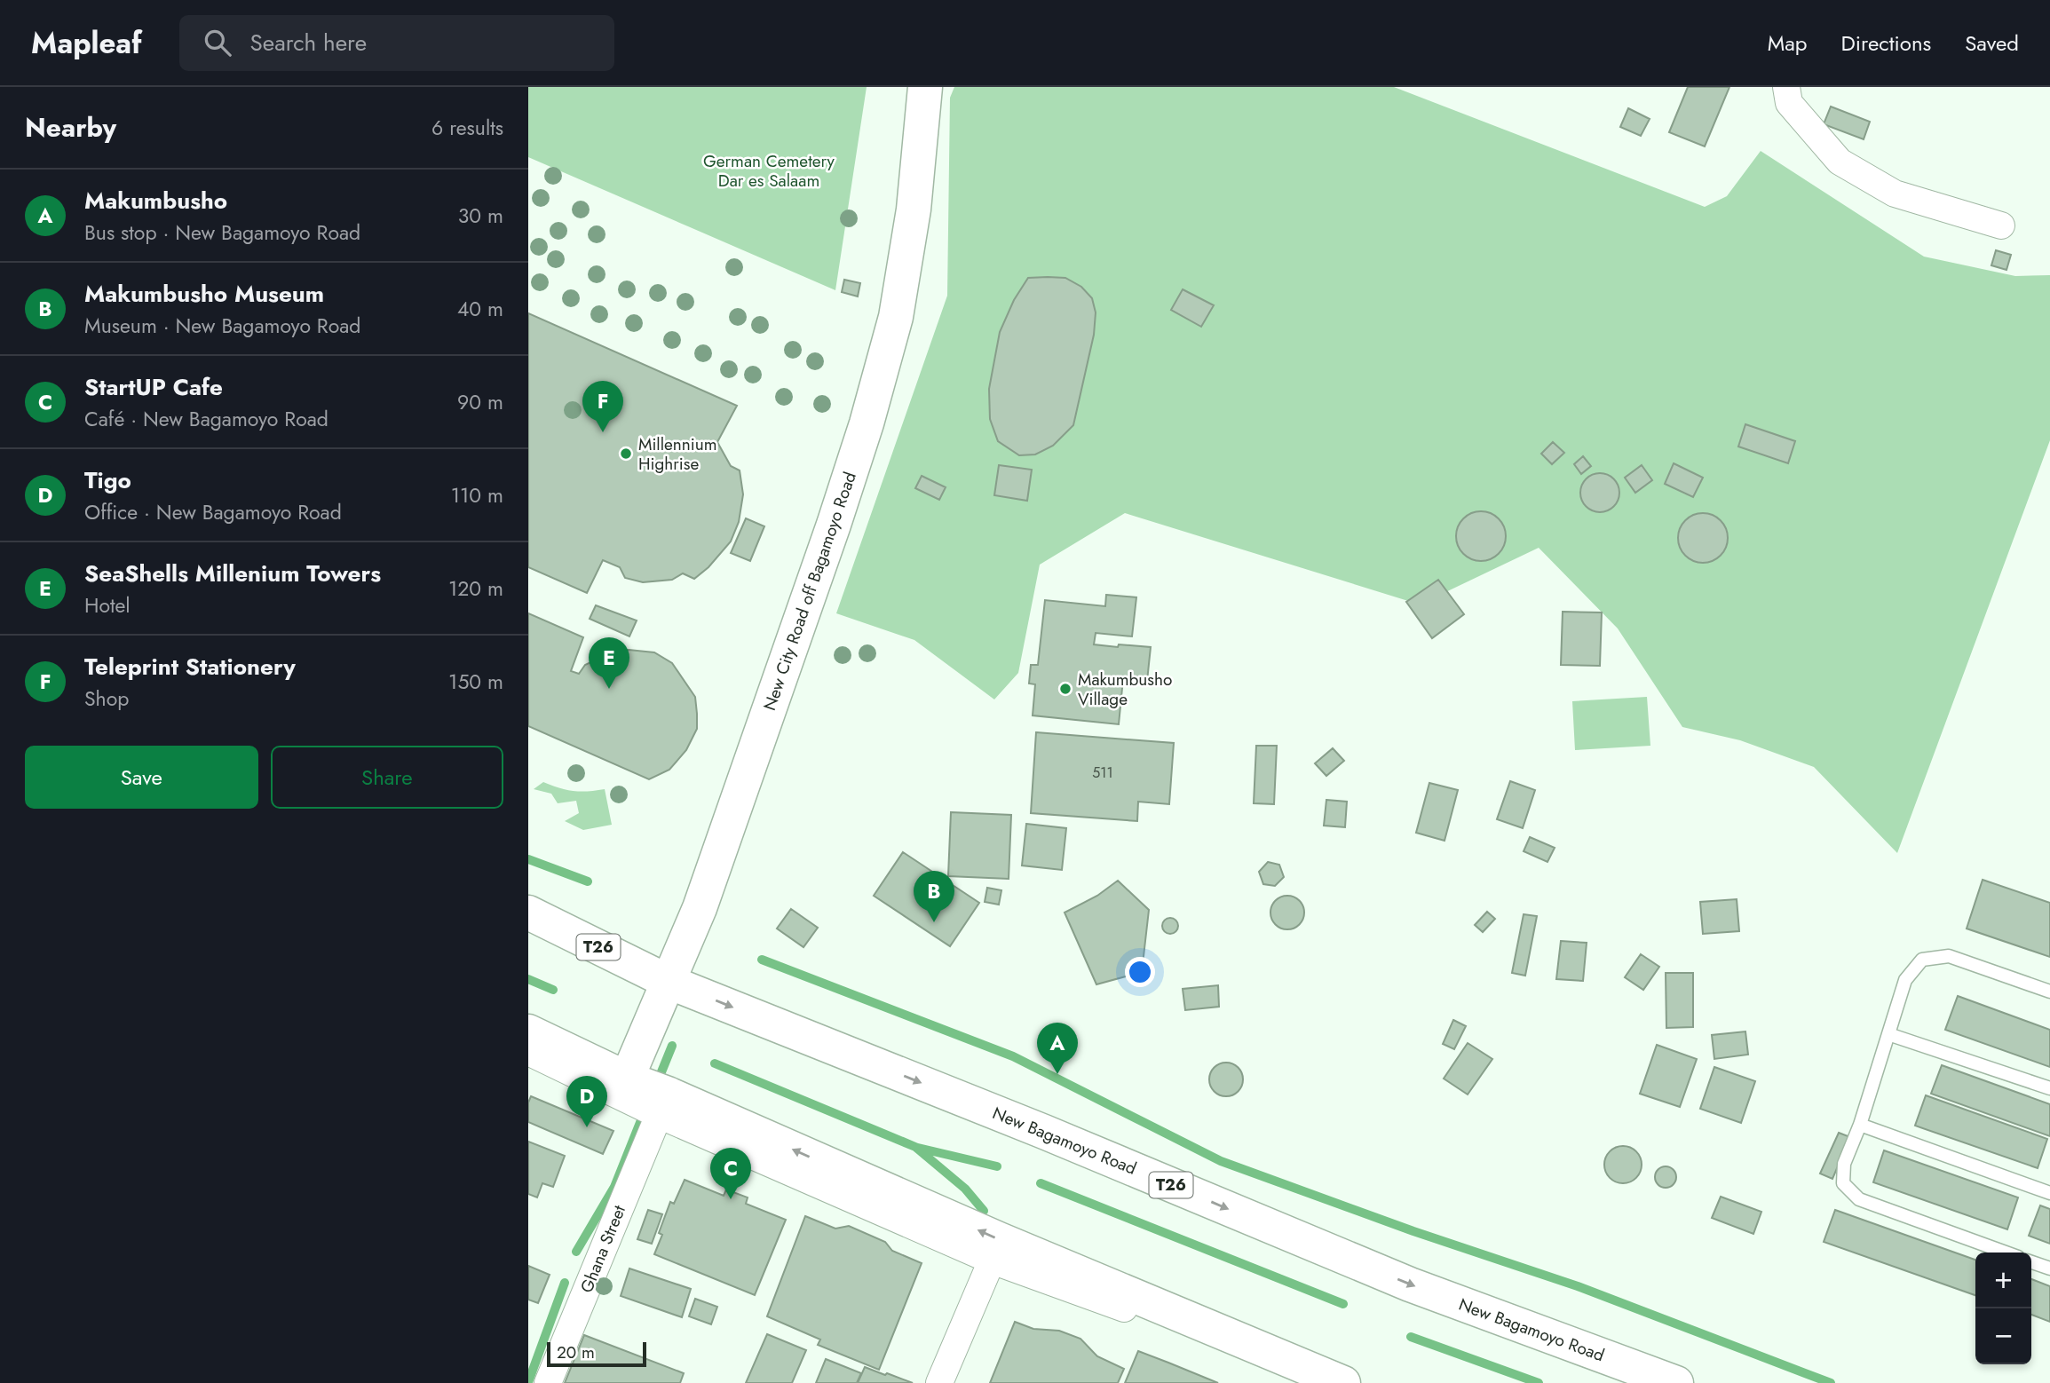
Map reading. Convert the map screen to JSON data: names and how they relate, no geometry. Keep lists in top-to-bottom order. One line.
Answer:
{"streets":{"main road":["New City Road off Bagamoyo Road","T26","New Bagamoyo Road"],"street":["Ghana Street"]},"crossings":[["New City Road off Bagamoyo Road","New Bagamoyo Road"]],"parks":["German Cemetery Dar es Salaam"],"places":["Millennium Highrise","Makumbusho Village"],"house_numbers":["511"],"scale_bar":"20 m","page":{"header":"Mapleaf","search":"Search here","nav":["Map","Directions","Saved"],"heading":["Nearby","6 results"],"list":[{"mark":"A","name":"Makumbusho","note":"Bus stop · New Bagamoyo Road","value":"30 m"},{"mark":"B","name":"Makumbusho Museum","note":"Museum · New Bagamoyo Road","value":"40 m"},{"mark":"C","name":"StartUP Cafe","note":"Café · New Bagamoyo Road","value":"90 m"},{"mark":"D","name":"Tigo","note":"Office · New Bagamoyo Road","value":"110 m"},{"mark":"E","name":"SeaShells Millenium Towers","note":"Hotel","value":"120 m"},{"mark":"F","name":"Teleprint Stationery","note":"Shop","value":"150 m"}],"pins":["F","E","B","A","D","C"],"buttons":["Save","Share"],"map_buttons":["+","−"],"scale":"20 m"}}
